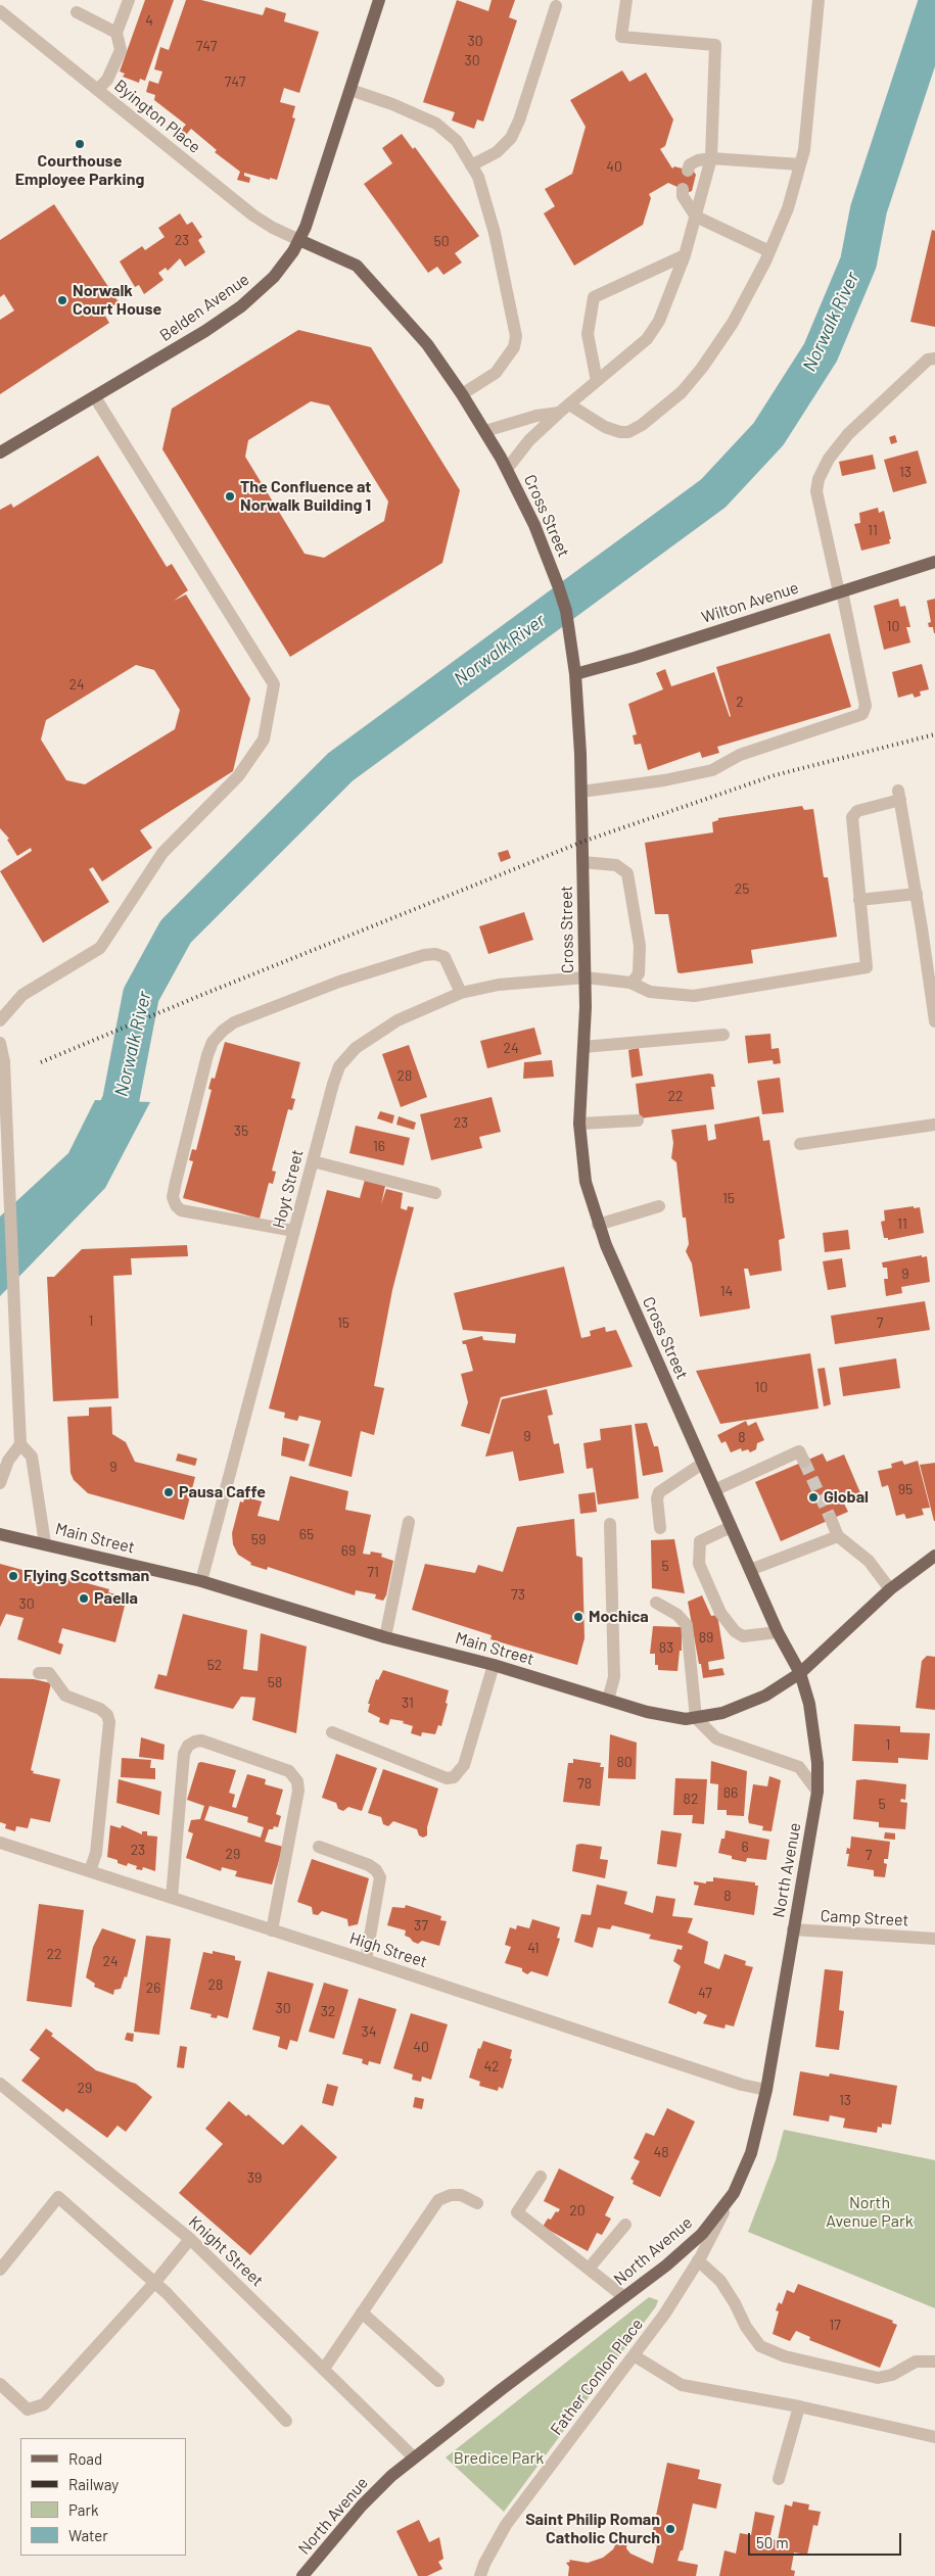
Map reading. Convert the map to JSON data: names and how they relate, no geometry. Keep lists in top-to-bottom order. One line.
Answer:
{"streets":{"main road":["Belden Avenue","Cross Street","Wilton Avenue","Main Street","North Avenue"],"street":["Byington Place","Hoyt Street","Camp Street","High Street","Knight Street","Father Conlon Place"]},"crossings":[["Byington Place","Belden Avenue"],["Byington Place","Cross Street"],["Belden Avenue","Cross Street"],["Cross Street","Wilton Avenue"],["Cross Street","Hoyt Street"],["Cross Street","Main Street"],["Cross Street","North Avenue"],["Hoyt Street","Main Street"],["Main Street","North Avenue"],["North Avenue","Camp Street"],["North Avenue","High Street"],["North Avenue","Knight Street"],["North Avenue","Father Conlon Place"]],"water":["Norwalk River"],"parks":["North Avenue Park","Bredice Park"],"places":["Courthouse Employee Parking","Norwalk Court House","The Confluence at Norwalk Building 1","Pausa Caffe","Global","Flying Scottsman","Paella","Mochica","Saint Philip Roman Catholic Church"],"house_numbers":["4","30","747","30","747","40","23","50","13","11","10","24","2","25","24","28","22","23","35","16","15","11","9","14","1","15","7","10","9","8","9","95","65","59","69","5","71","73","30","89","83","52","58","31","1","80","78","86","82","5","6","23","29","7","8","37","41","22","24","28","26","47","30","32","34","40","42","29","13","48","39","20","17"],"legend":["Road","Railway","Park","Water"],"scale_bar":"50 m"}
